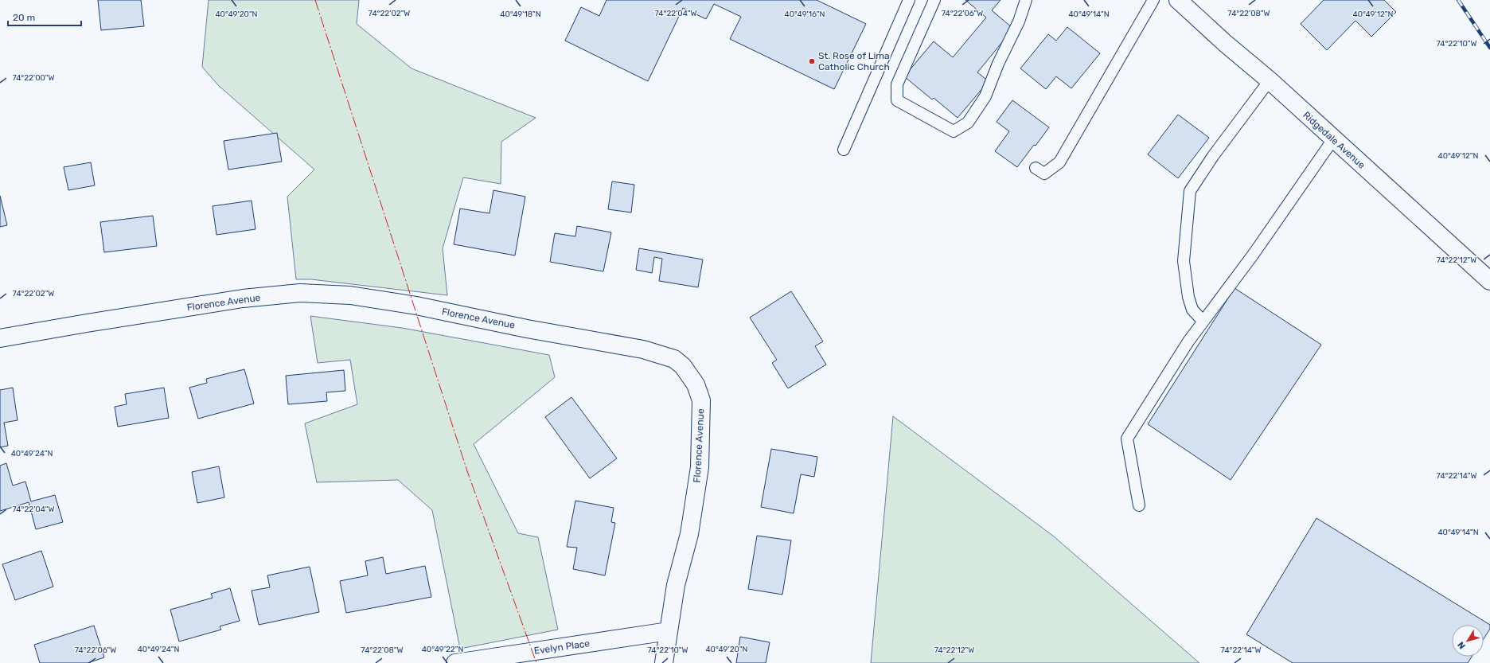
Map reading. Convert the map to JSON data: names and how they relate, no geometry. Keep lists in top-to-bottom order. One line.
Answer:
{"streets":{"street":["Ridgedale Avenue","Florence Avenue","Evelyn Place"]},"crossings":[["Florence Avenue","Evelyn Place"]],"places":["St. Rose of Lima Catholic Church"],"scale_bar":"20 m","north":"bottom left","coordinates":["74°22'02\"W","74°22'04\"W","74°22'06\"W","74°22'08\"W","40°49'20\"N","40°49'18\"N","40°49'16\"N","40°49'14\"N","40°49'12\"N","74°22'10\"W","74°22'00\"W","74°22'12\"W","40°49'24\"N","74°22'14\"W","40°49'22\"N"]}
